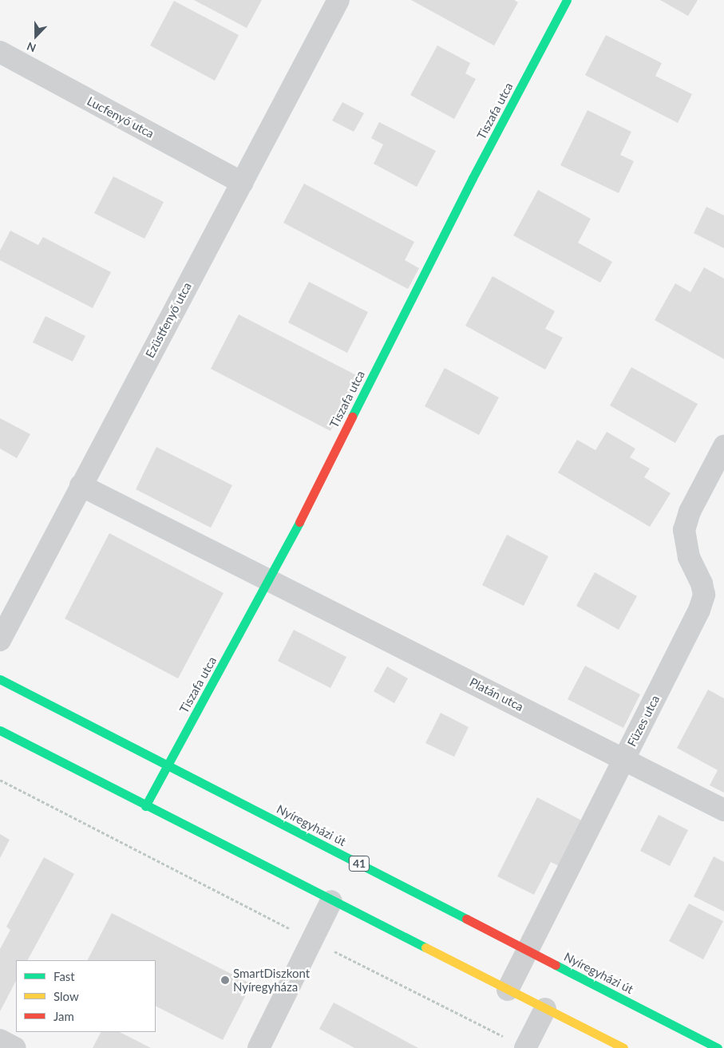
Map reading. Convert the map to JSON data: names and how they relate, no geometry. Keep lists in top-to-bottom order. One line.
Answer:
{"streets":{"main road":["Tiszafa utca","Nyíregyházi út","41"],"street":["Lucfenyő utca","Ezüstfenyő utca","Platán utca","Füzes utca"]},"crossings":[["Tiszafa utca","Platán utca"],["Tiszafa utca","Nyíregyházi út"],["Lucfenyő utca","Ezüstfenyő utca"],["Ezüstfenyő utca","Platán utca"],["Platán utca","Füzes utca"],["Füzes utca","Nyíregyházi út"]],"places":["SmartDiszkont Nyíregyháza"],"legend":["Fast","Slow","Jam"],"north":"bottom"}
